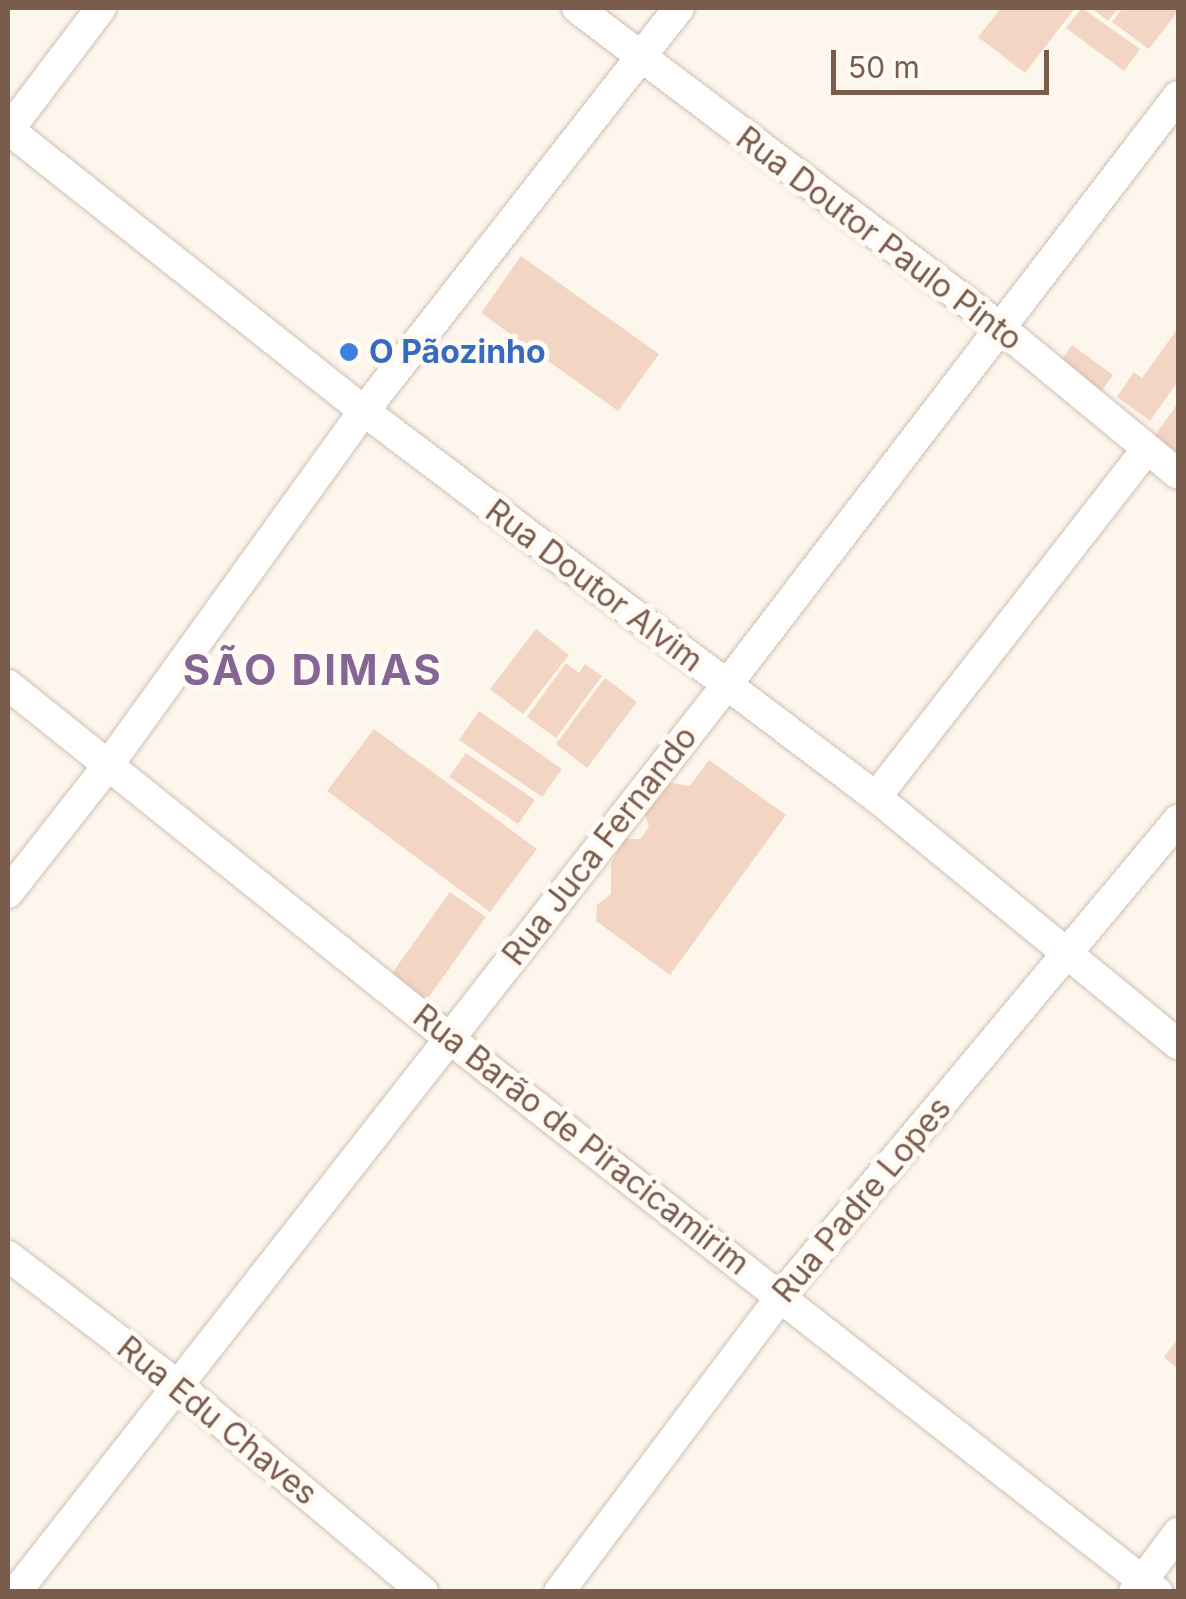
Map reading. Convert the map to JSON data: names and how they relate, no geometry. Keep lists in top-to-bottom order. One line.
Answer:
{"streets":{"street":["Rua Doutor Paulo Pinto","Rua Doutor Alvim","Rua Juca Fernando","Rua Barão de Piracicamirim","Rua Padre Lopes","Rua Edu Chaves"]},"crossings":[["Rua Doutor Paulo Pinto","Rua Juca Fernando"],["Rua Doutor Alvim","Rua Juca Fernando"],["Rua Doutor Alvim","Rua Padre Lopes"],["Rua Juca Fernando","Rua Barão de Piracicamirim"],["Rua Juca Fernando","Rua Edu Chaves"],["Rua Barão de Piracicamirim","Rua Padre Lopes"]],"districts":["SÃO DIMAS"],"places":["O Pãozinho"],"scale_bar":"50 m"}
